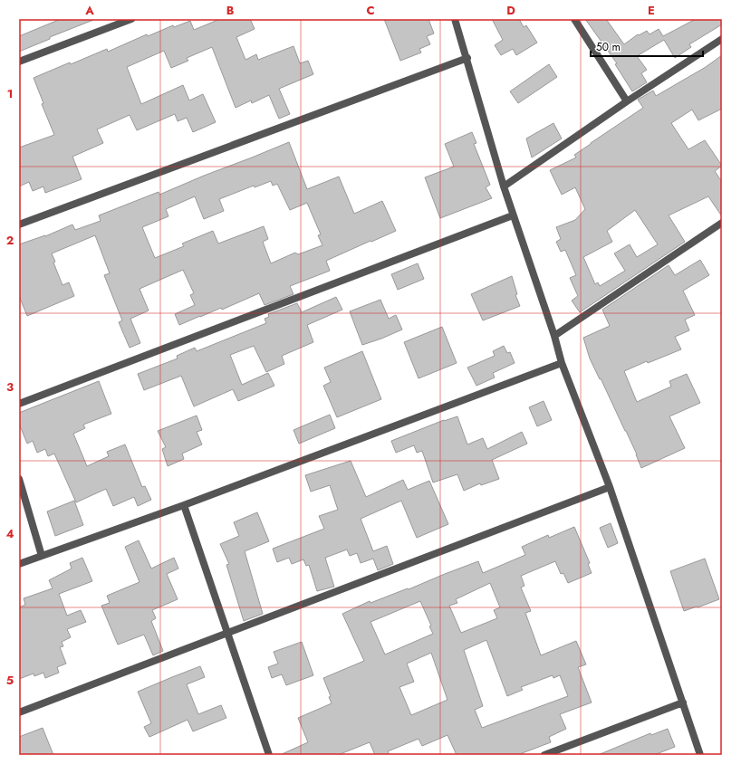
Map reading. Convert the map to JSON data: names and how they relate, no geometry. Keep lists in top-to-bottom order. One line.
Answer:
{"scale_bar":"50 m","grid":{"columns":["A","B","C","D","E"],"rows":["1","2","3","4","5"]}}
